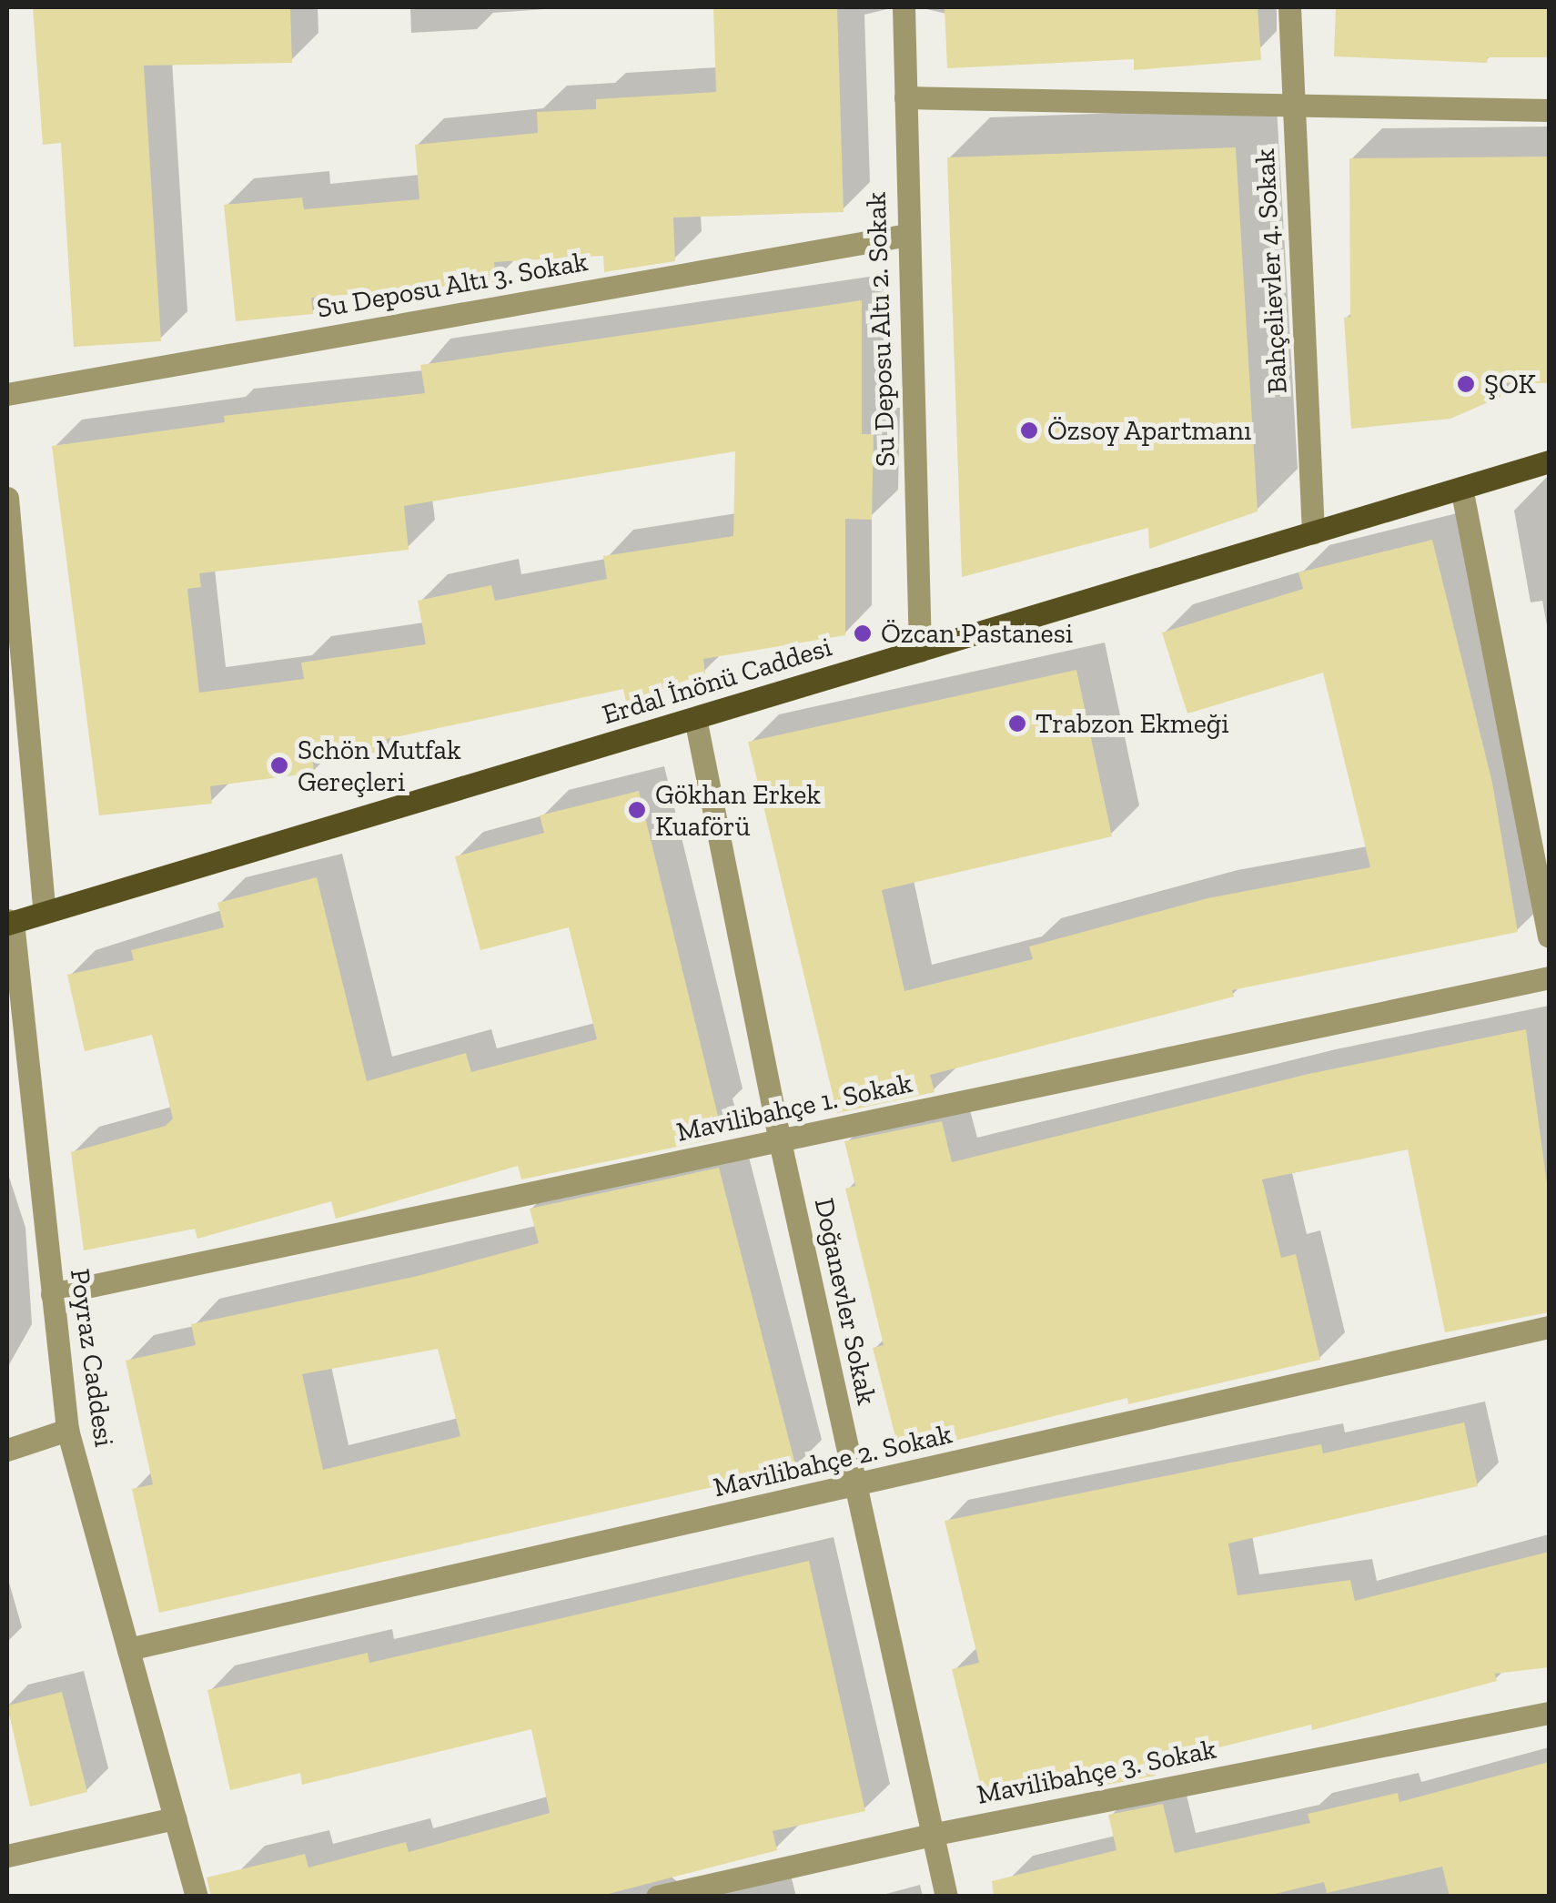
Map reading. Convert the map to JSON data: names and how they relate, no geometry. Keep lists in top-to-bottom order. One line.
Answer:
{"streets":{"main road":["Erdal İnönü Caddesi"],"street":["Bahçelievler 4. Sokak","Su Deposu Altı 3. Sokak","Su Deposu Altı 2. Sokak","Mavilibahçe 1. Sokak","Doğanevler Sokak","Poyraz Caddesi","Mavilibahçe 2. Sokak","Mavilibahçe 3. Sokak"]},"crossings":[["Bahçelievler 4. Sokak","Erdal İnönü Caddesi"],["Su Deposu Altı 3. Sokak","Su Deposu Altı 2. Sokak"],["Su Deposu Altı 2. Sokak","Erdal İnönü Caddesi"],["Erdal İnönü Caddesi","Doğanevler Sokak"],["Erdal İnönü Caddesi","Poyraz Caddesi"],["Mavilibahçe 1. Sokak","Doğanevler Sokak"],["Mavilibahçe 1. Sokak","Poyraz Caddesi"],["Doğanevler Sokak","Mavilibahçe 2. Sokak"],["Doğanevler Sokak","Mavilibahçe 3. Sokak"],["Poyraz Caddesi","Mavilibahçe 2. Sokak"]],"places":["ŞOK","Özsoy Apartmanı","Özcan Pastanesi","Trabzon Ekmeği","Schön Mutfak Gereçleri","Gökhan Erkek Kuaförü"]}
